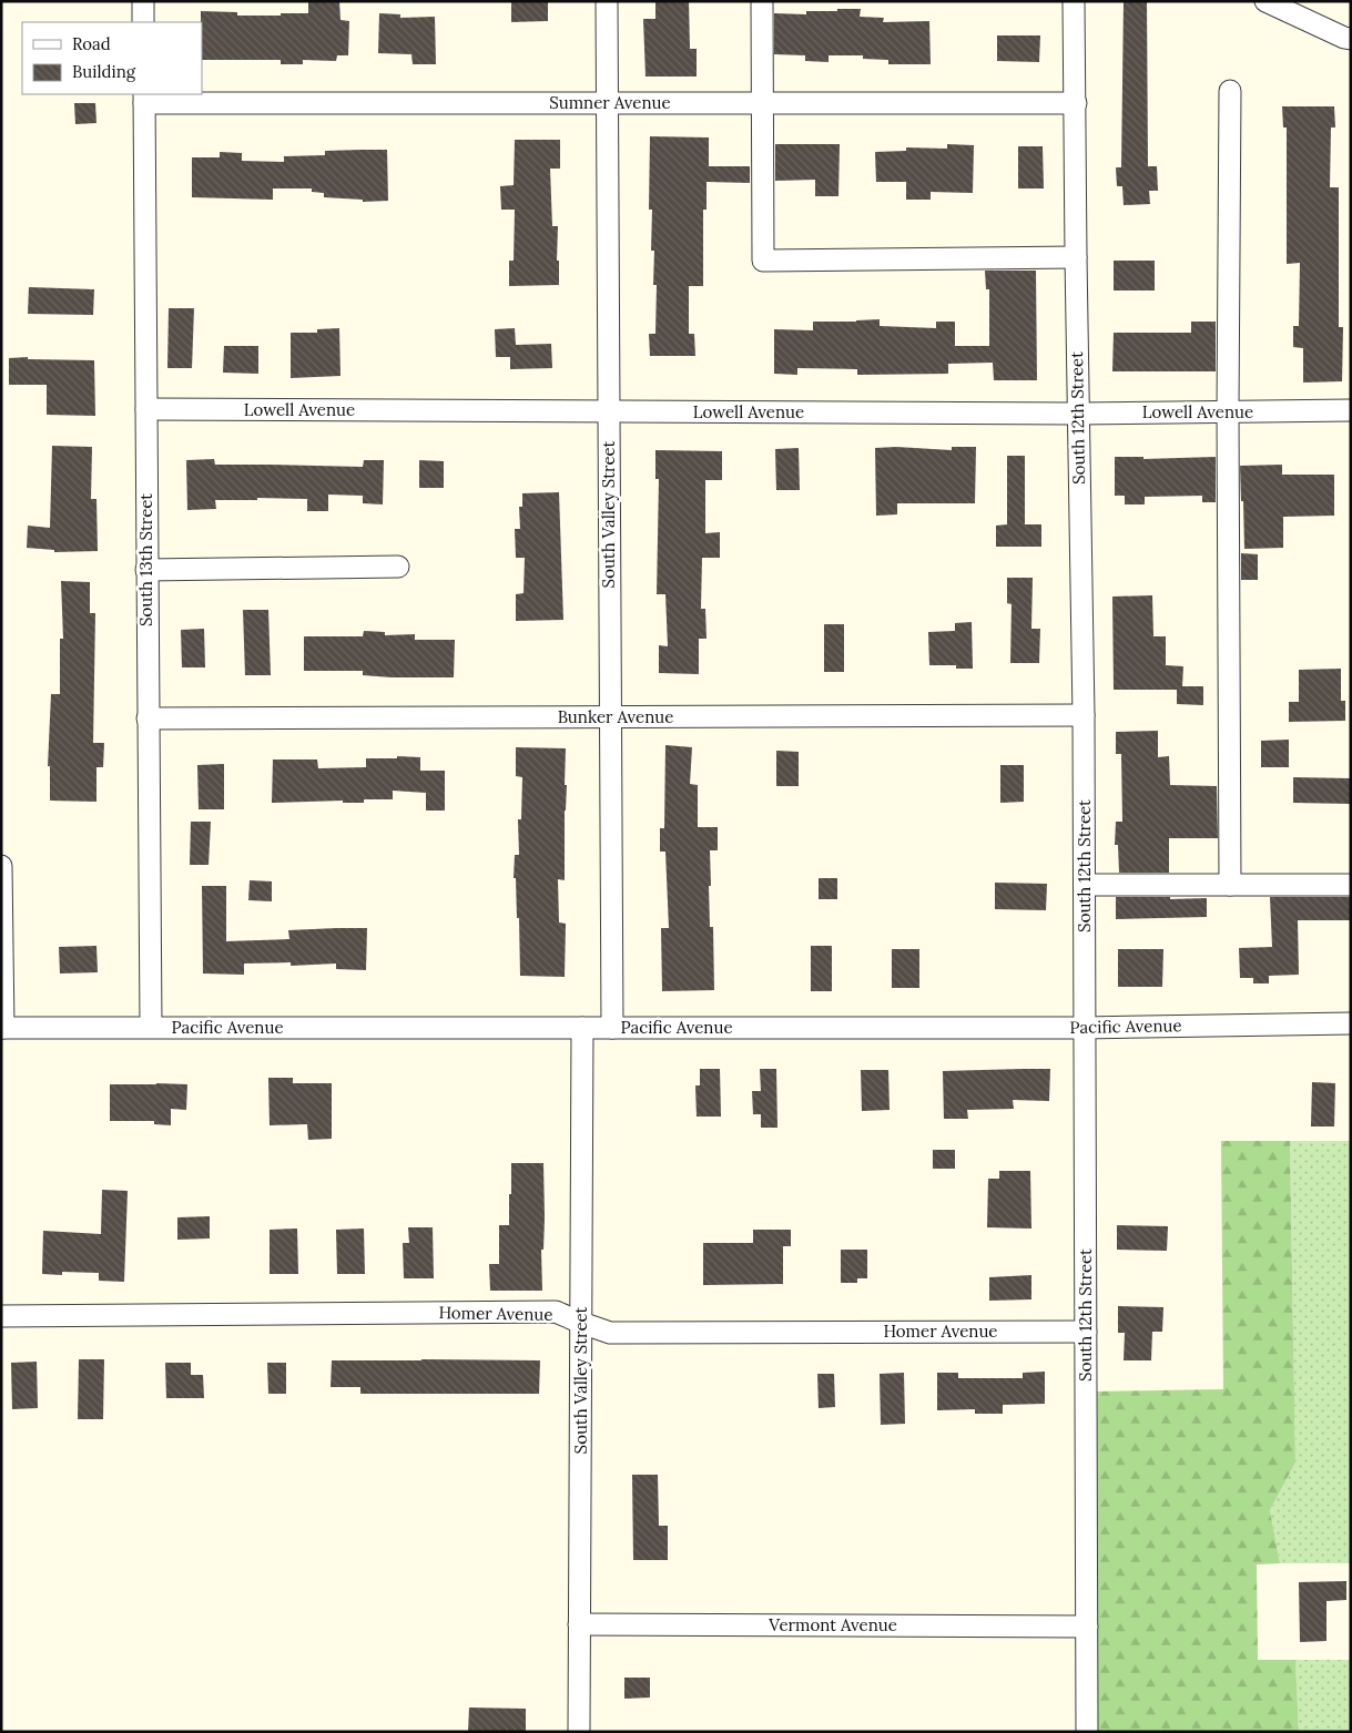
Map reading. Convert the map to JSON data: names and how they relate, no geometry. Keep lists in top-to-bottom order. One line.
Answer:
{"streets":{"street":["Sumner Avenue","Lowell Avenue","South 12th Street","South Valley Street","South 13th Street","Bunker Avenue","Pacific Avenue","Homer Avenue","Vermont Avenue"]},"crossings":[["Sumner Avenue","South 12th Street"],["Sumner Avenue","South Valley Street"],["Sumner Avenue","South 13th Street"],["Lowell Avenue","South 12th Street"],["Lowell Avenue","South Valley Street"],["Lowell Avenue","South 13th Street"],["South 12th Street","Bunker Avenue"],["South 12th Street","Pacific Avenue"],["South 12th Street","Homer Avenue"],["South 12th Street","Vermont Avenue"],["South Valley Street","Bunker Avenue"],["South Valley Street","Pacific Avenue"],["South Valley Street","Homer Avenue"],["South Valley Street","Vermont Avenue"],["South 13th Street","Bunker Avenue"],["South 13th Street","Pacific Avenue"]],"legend":["Road","Building"]}
